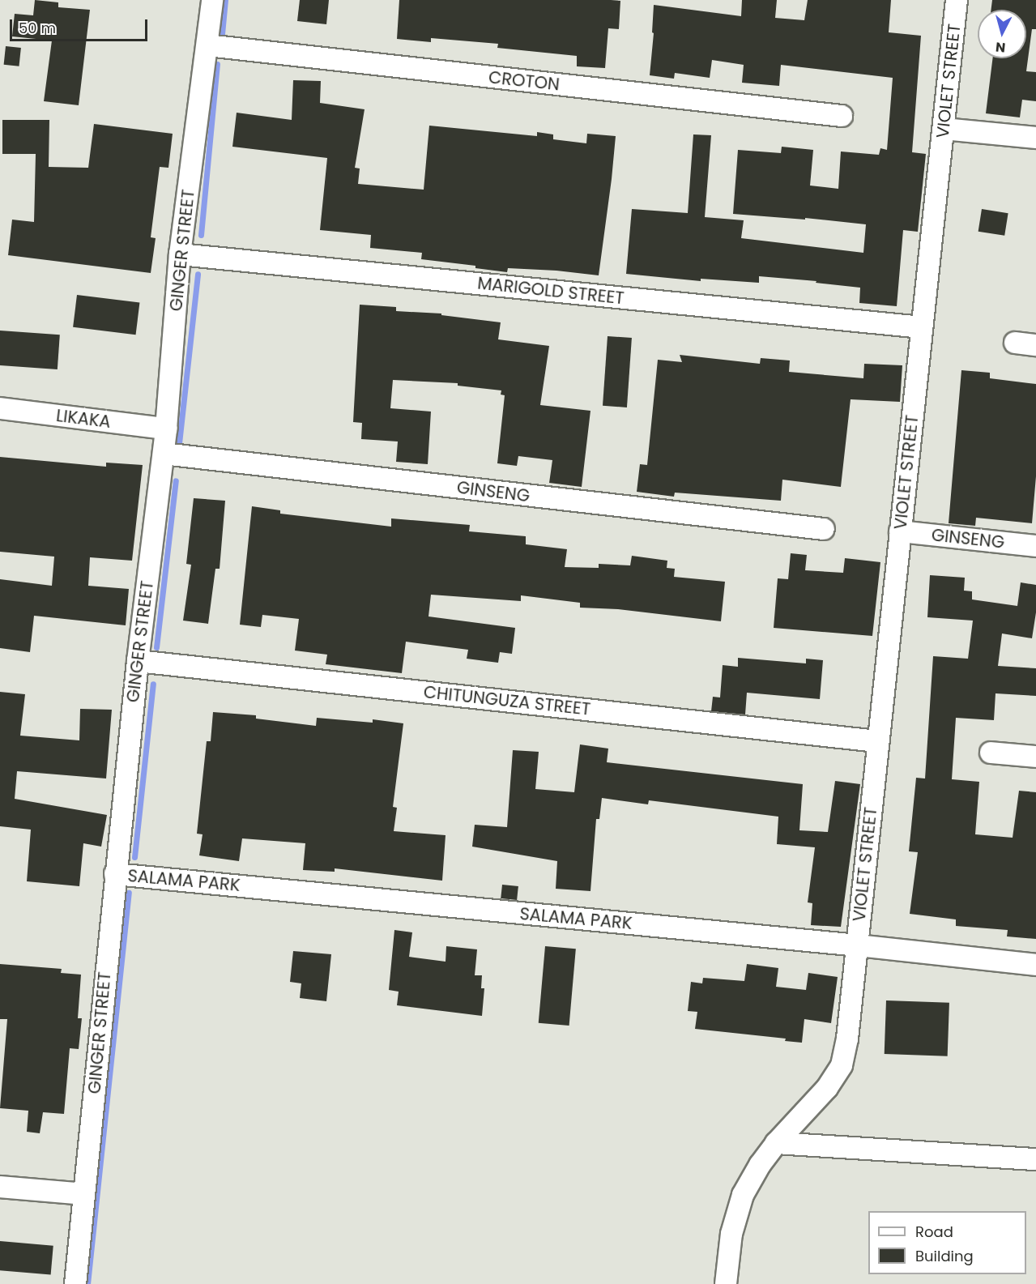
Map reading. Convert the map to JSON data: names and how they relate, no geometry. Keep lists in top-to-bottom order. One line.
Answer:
{"streets":{"street":["CROTON","VIOLET STREET","GINGER STREET","MARIGOLD STREET","LIKAKA","GINSENG","CHITUNGUZA STREET","SALAMA PARK"]},"crossings":[["CROTON","GINGER STREET"],["VIOLET STREET","MARIGOLD STREET"],["VIOLET STREET","GINSENG"],["VIOLET STREET","CHITUNGUZA STREET"],["VIOLET STREET","SALAMA PARK"],["GINGER STREET","MARIGOLD STREET"],["GINGER STREET","LIKAKA"],["GINGER STREET","GINSENG"],["GINGER STREET","CHITUNGUZA STREET"],["GINGER STREET","SALAMA PARK"]],"legend":["Road","Building"],"scale_bar":"50 m","north":"bottom"}
